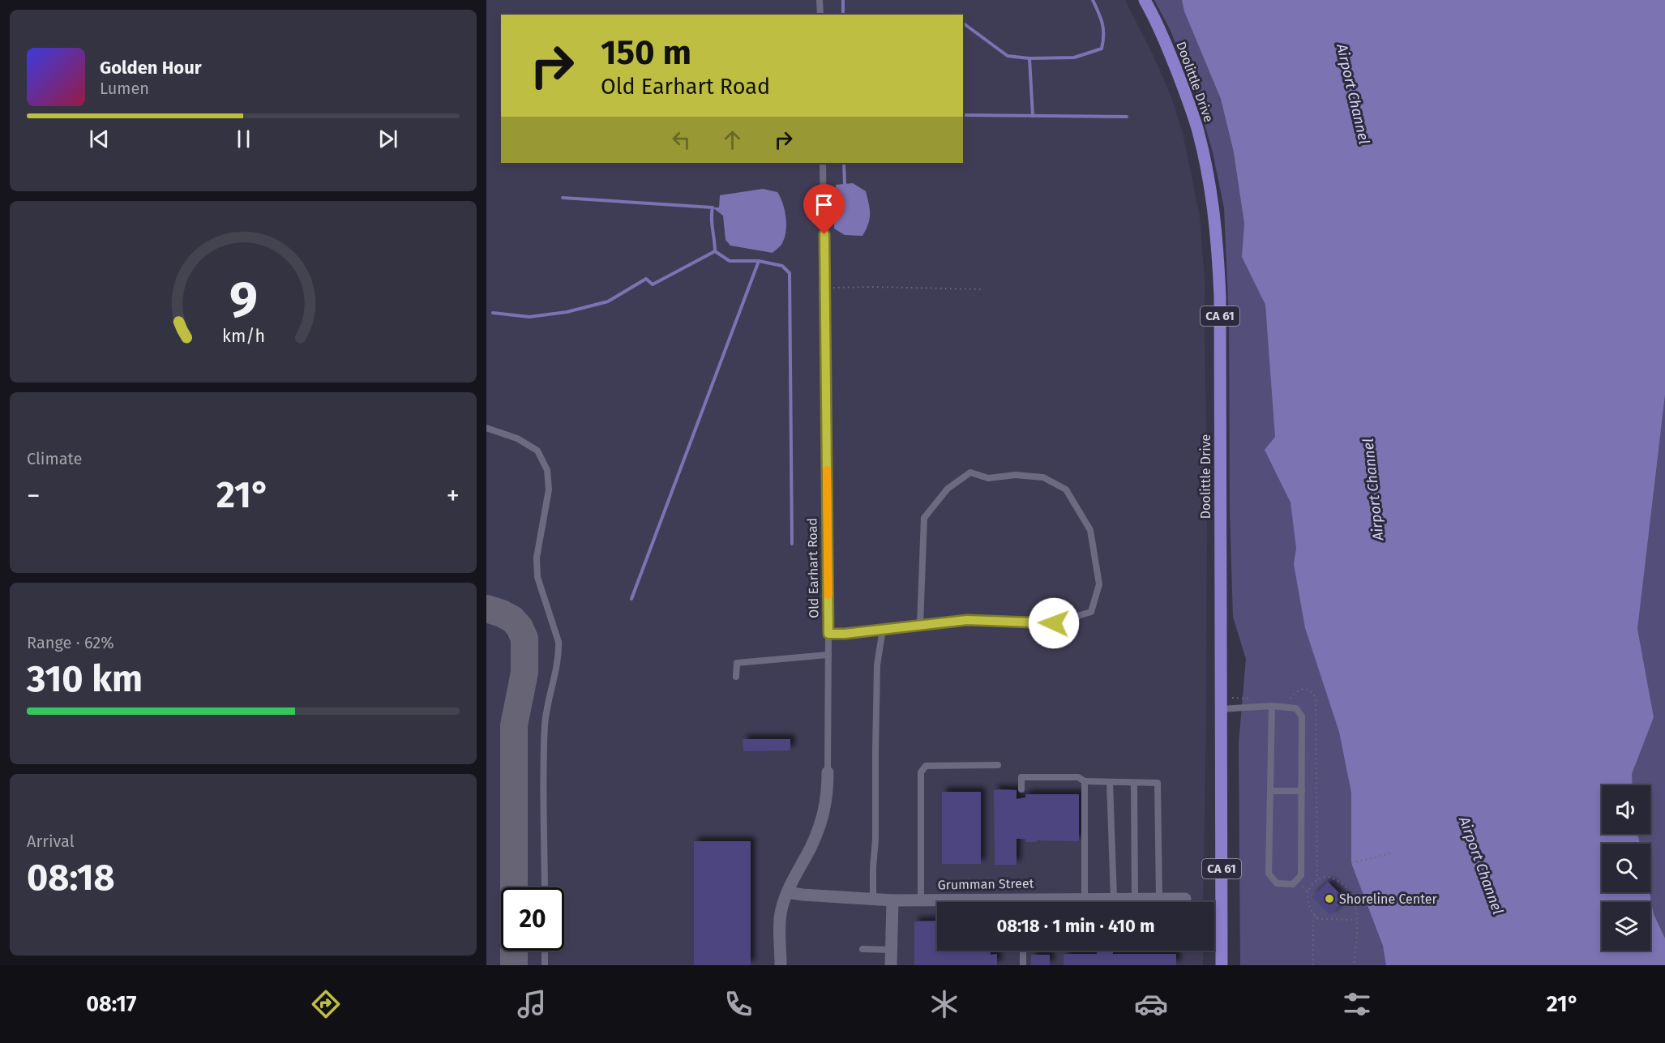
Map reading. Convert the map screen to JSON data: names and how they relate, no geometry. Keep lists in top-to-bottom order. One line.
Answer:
{"streets":{"main road":["Doolittle Drive","CA 61"],"street":["Old Earhart Road","Grumman Street"]},"crossings":[["Old Earhart Road","Grumman Street"]],"water":["Airport Channel"],"places":["Shoreline Center"],"page":{"turn":["150 m","Old Earhart Road"],"song":["Golden Hour","Lumen"],"tile":["Climate",["Range · 62%","310 km"],["Arrival","08:18"]],"heat":["−","21°","+"],"limit":"20","trip":"08:18 · 1 min · 410 m","tabs":["08:17","21°"],"gauge":["9","km/h"]}}
